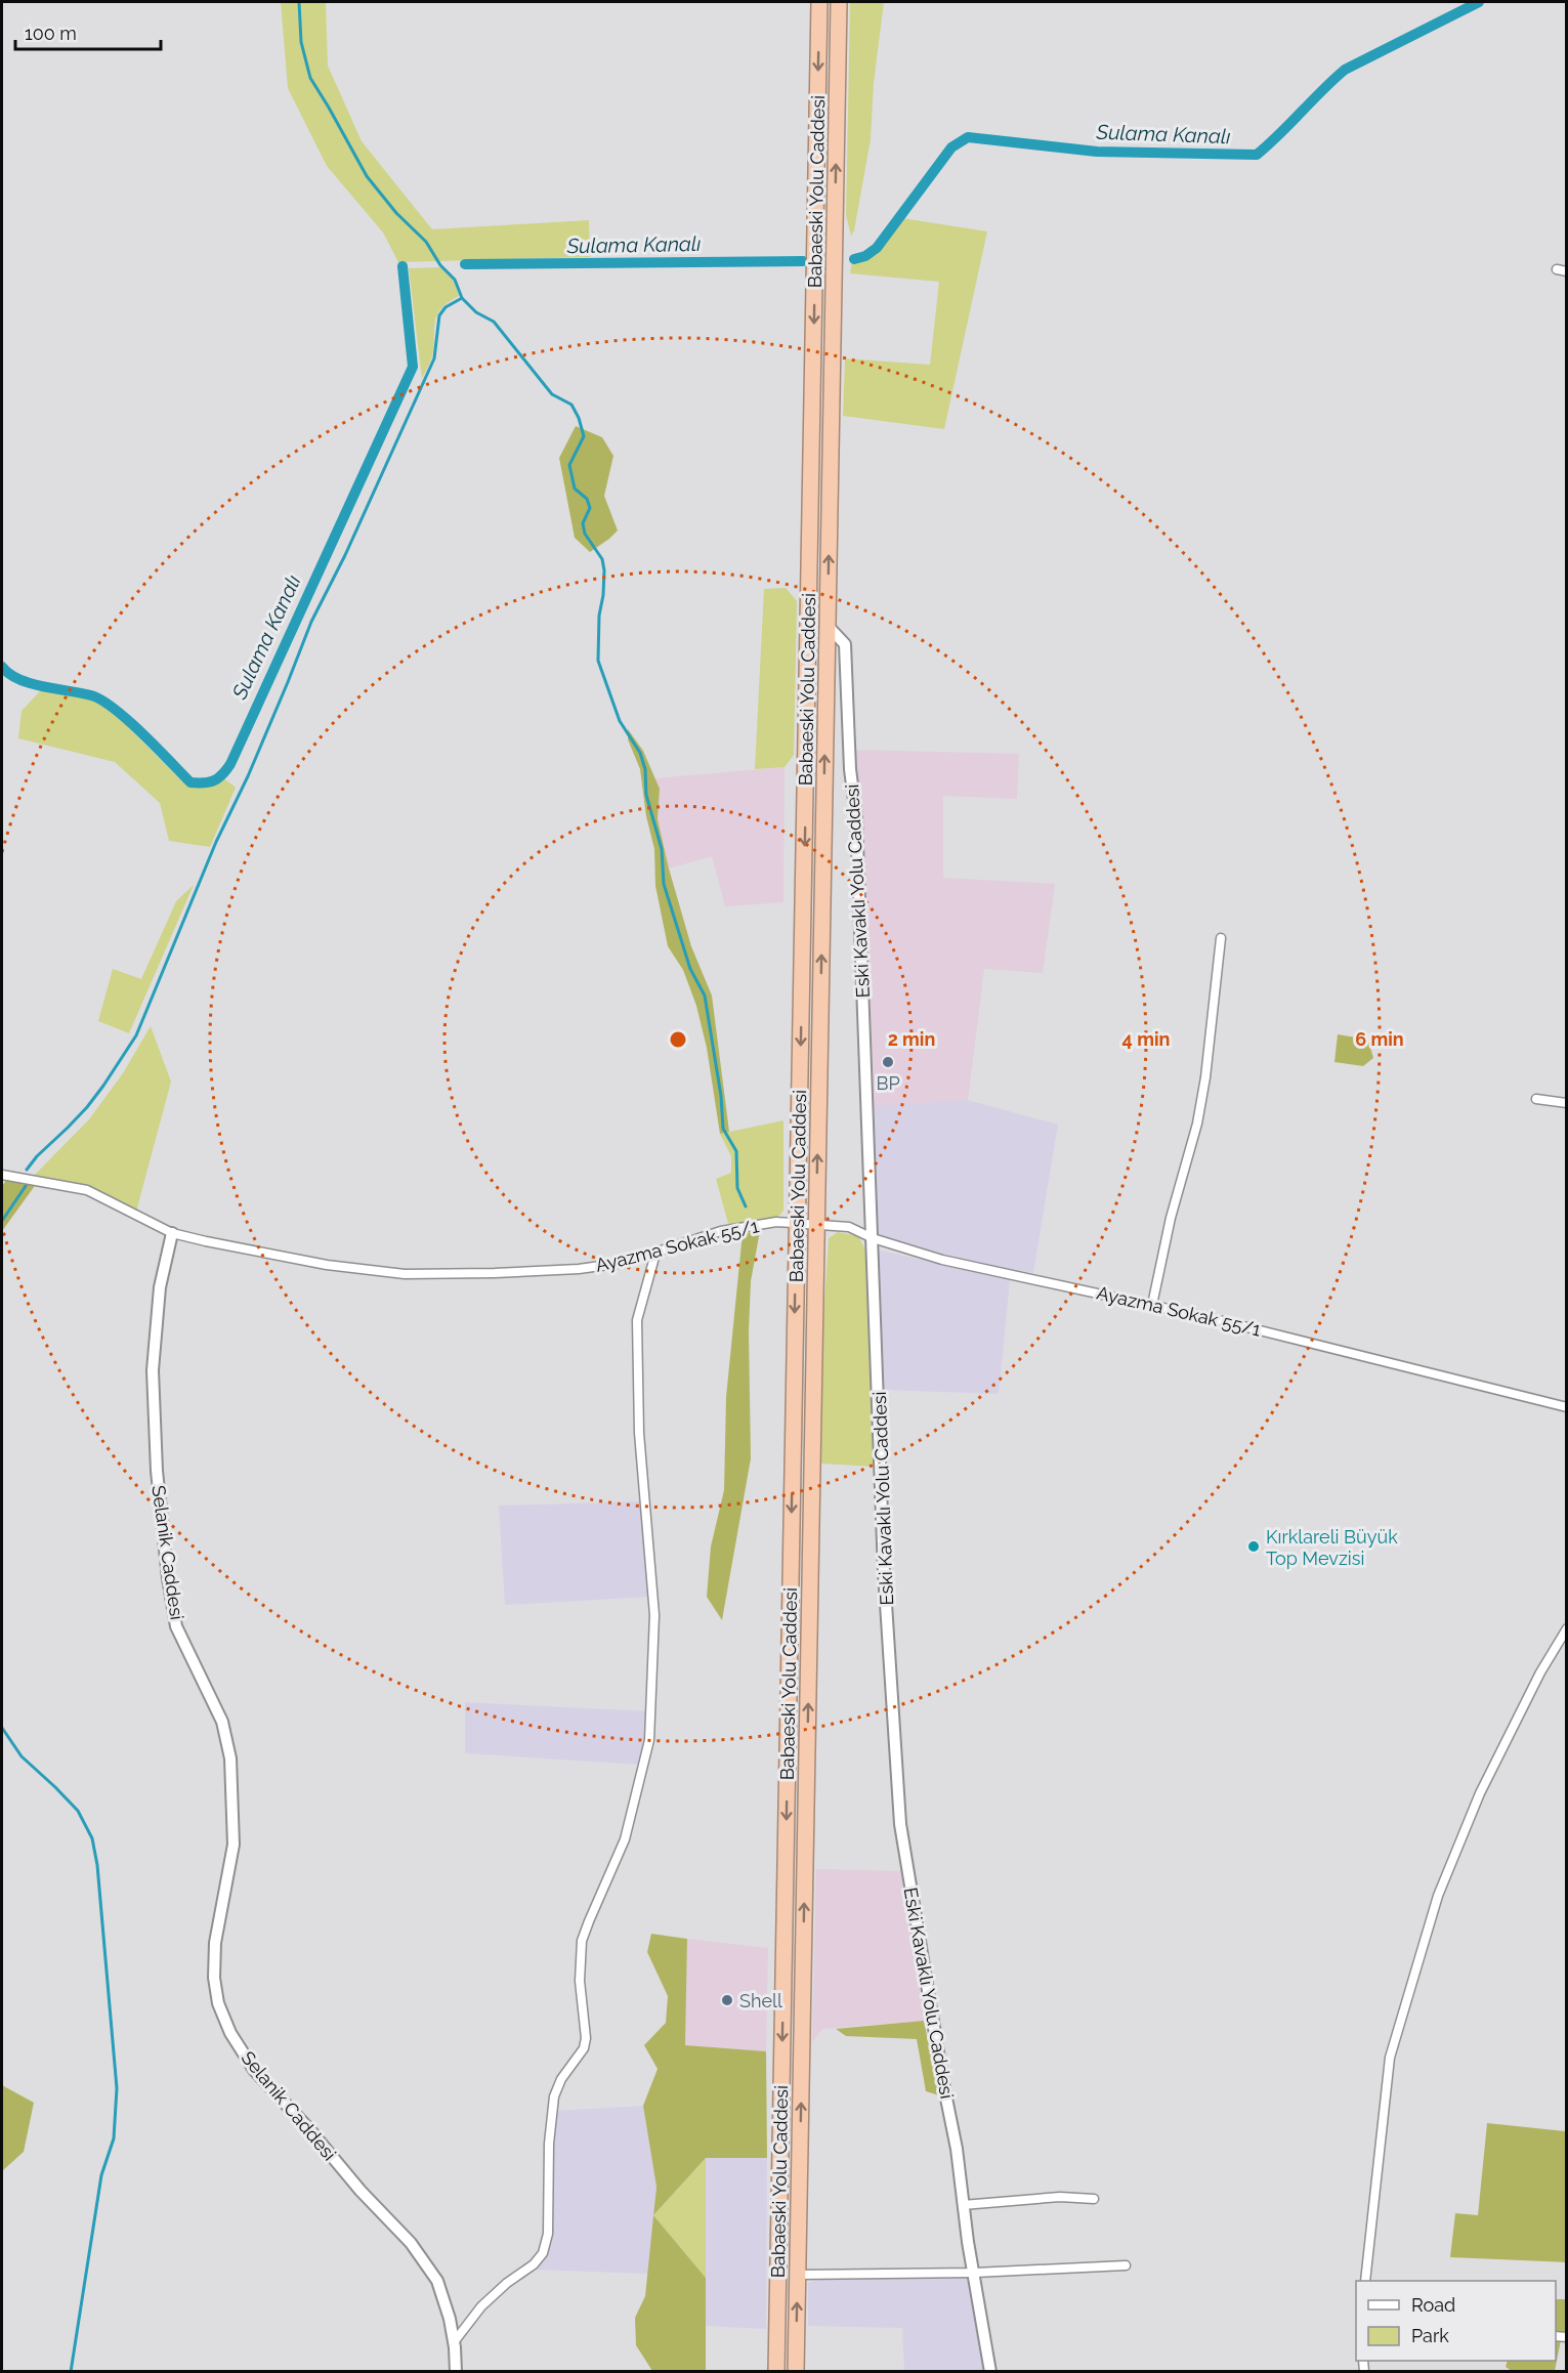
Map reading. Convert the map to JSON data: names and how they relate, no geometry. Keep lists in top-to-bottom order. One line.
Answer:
{"streets":{"highway":["Babaeski Yolu Caddesi"],"street":["Eski Kavaklı Yolu Caddesi","Ayazma Sokak 55/1","Selanik Caddesi"]},"crossings":[["Babaeski Yolu Caddesi","Eski Kavaklı Yolu Caddesi"],["Babaeski Yolu Caddesi","Ayazma Sokak 55/1"],["Eski Kavaklı Yolu Caddesi","Ayazma Sokak 55/1"],["Ayazma Sokak 55/1","Selanik Caddesi"]],"water":["Sulama Kanalı"],"places":["BP","Kırklareli Büyük Top Mevzisi","Shell"],"legend":["Road","Park"],"scale_bar":"100 m","rings":["2 min","4 min","6 min"]}
